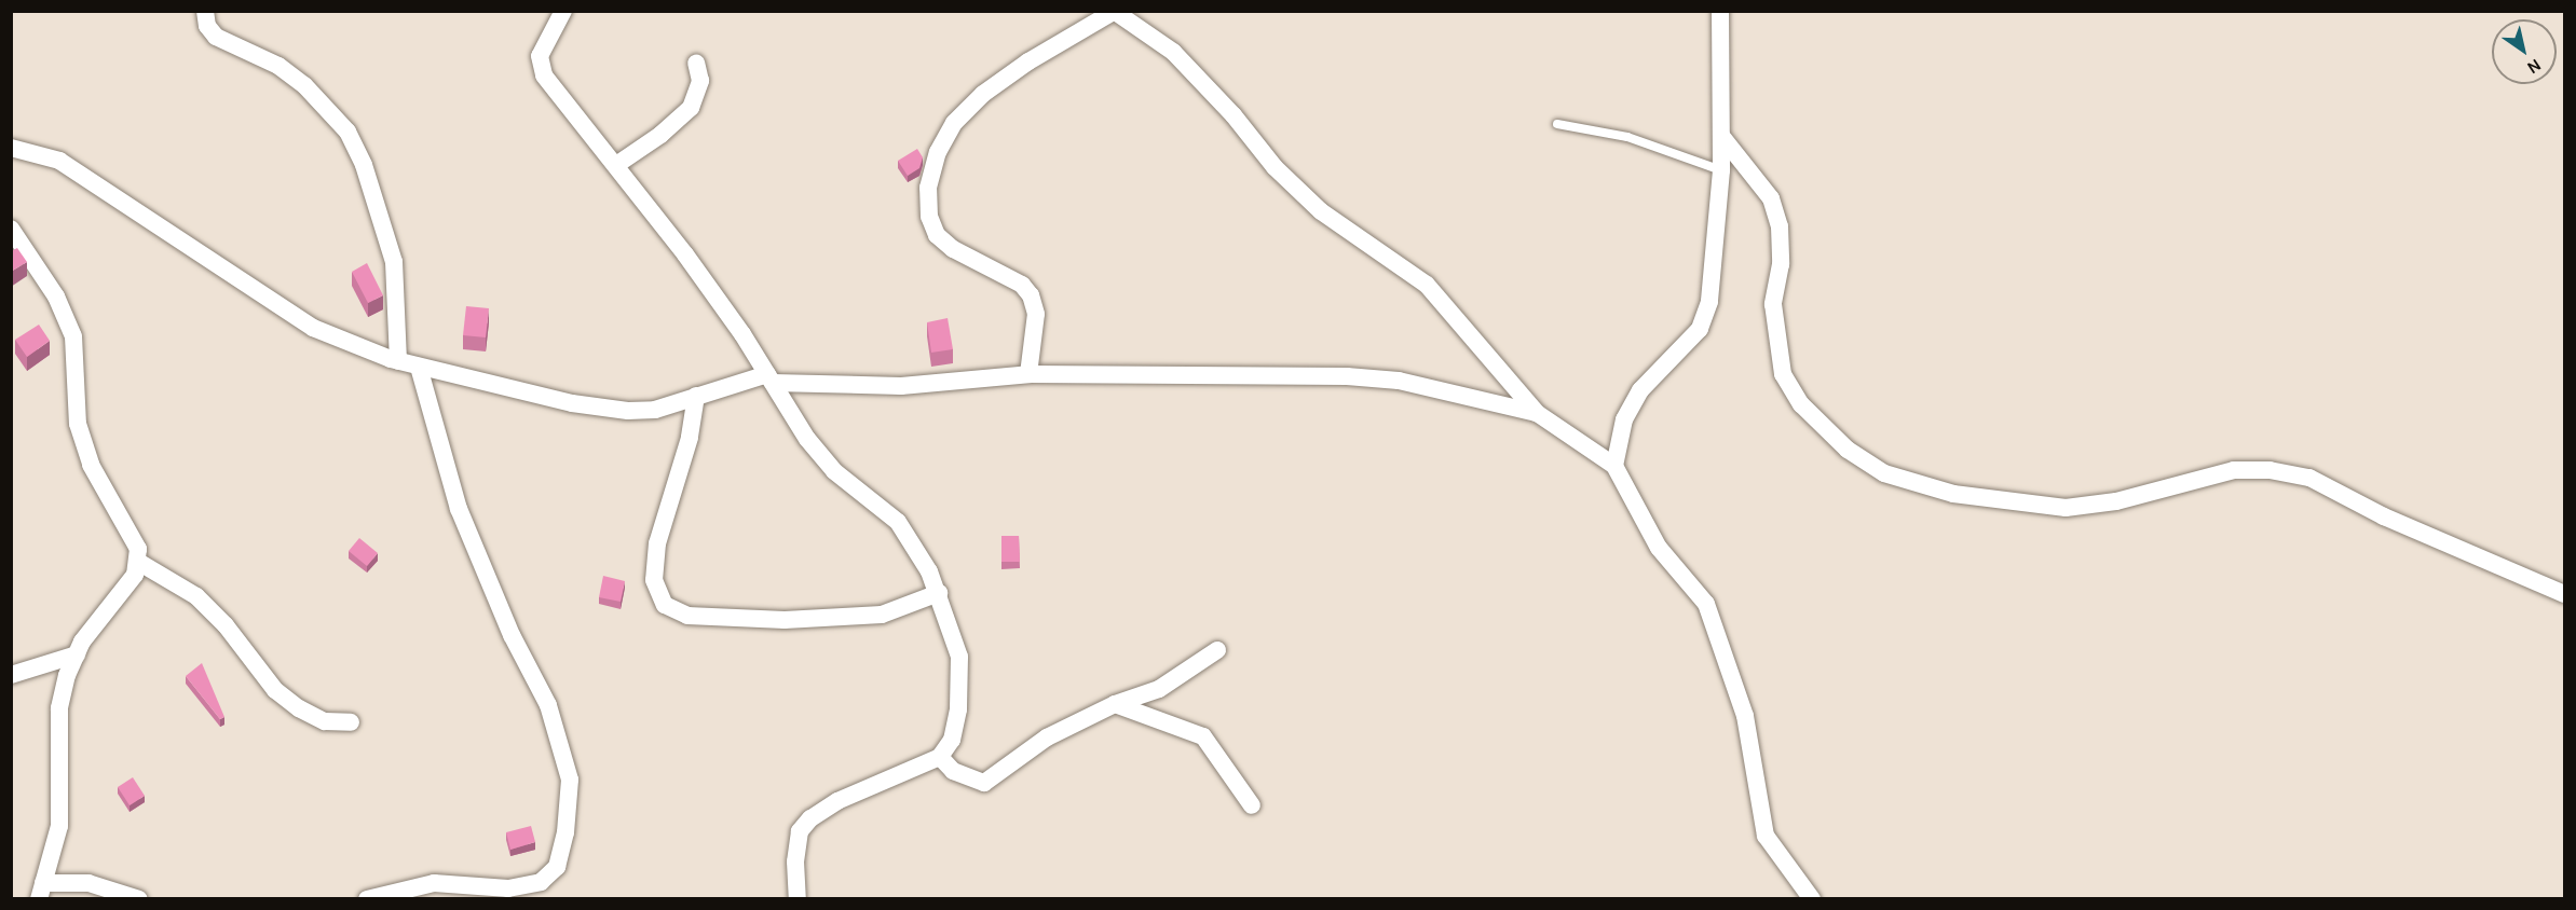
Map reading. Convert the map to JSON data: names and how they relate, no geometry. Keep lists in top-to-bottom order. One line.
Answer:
{"north":"bottom right"}
